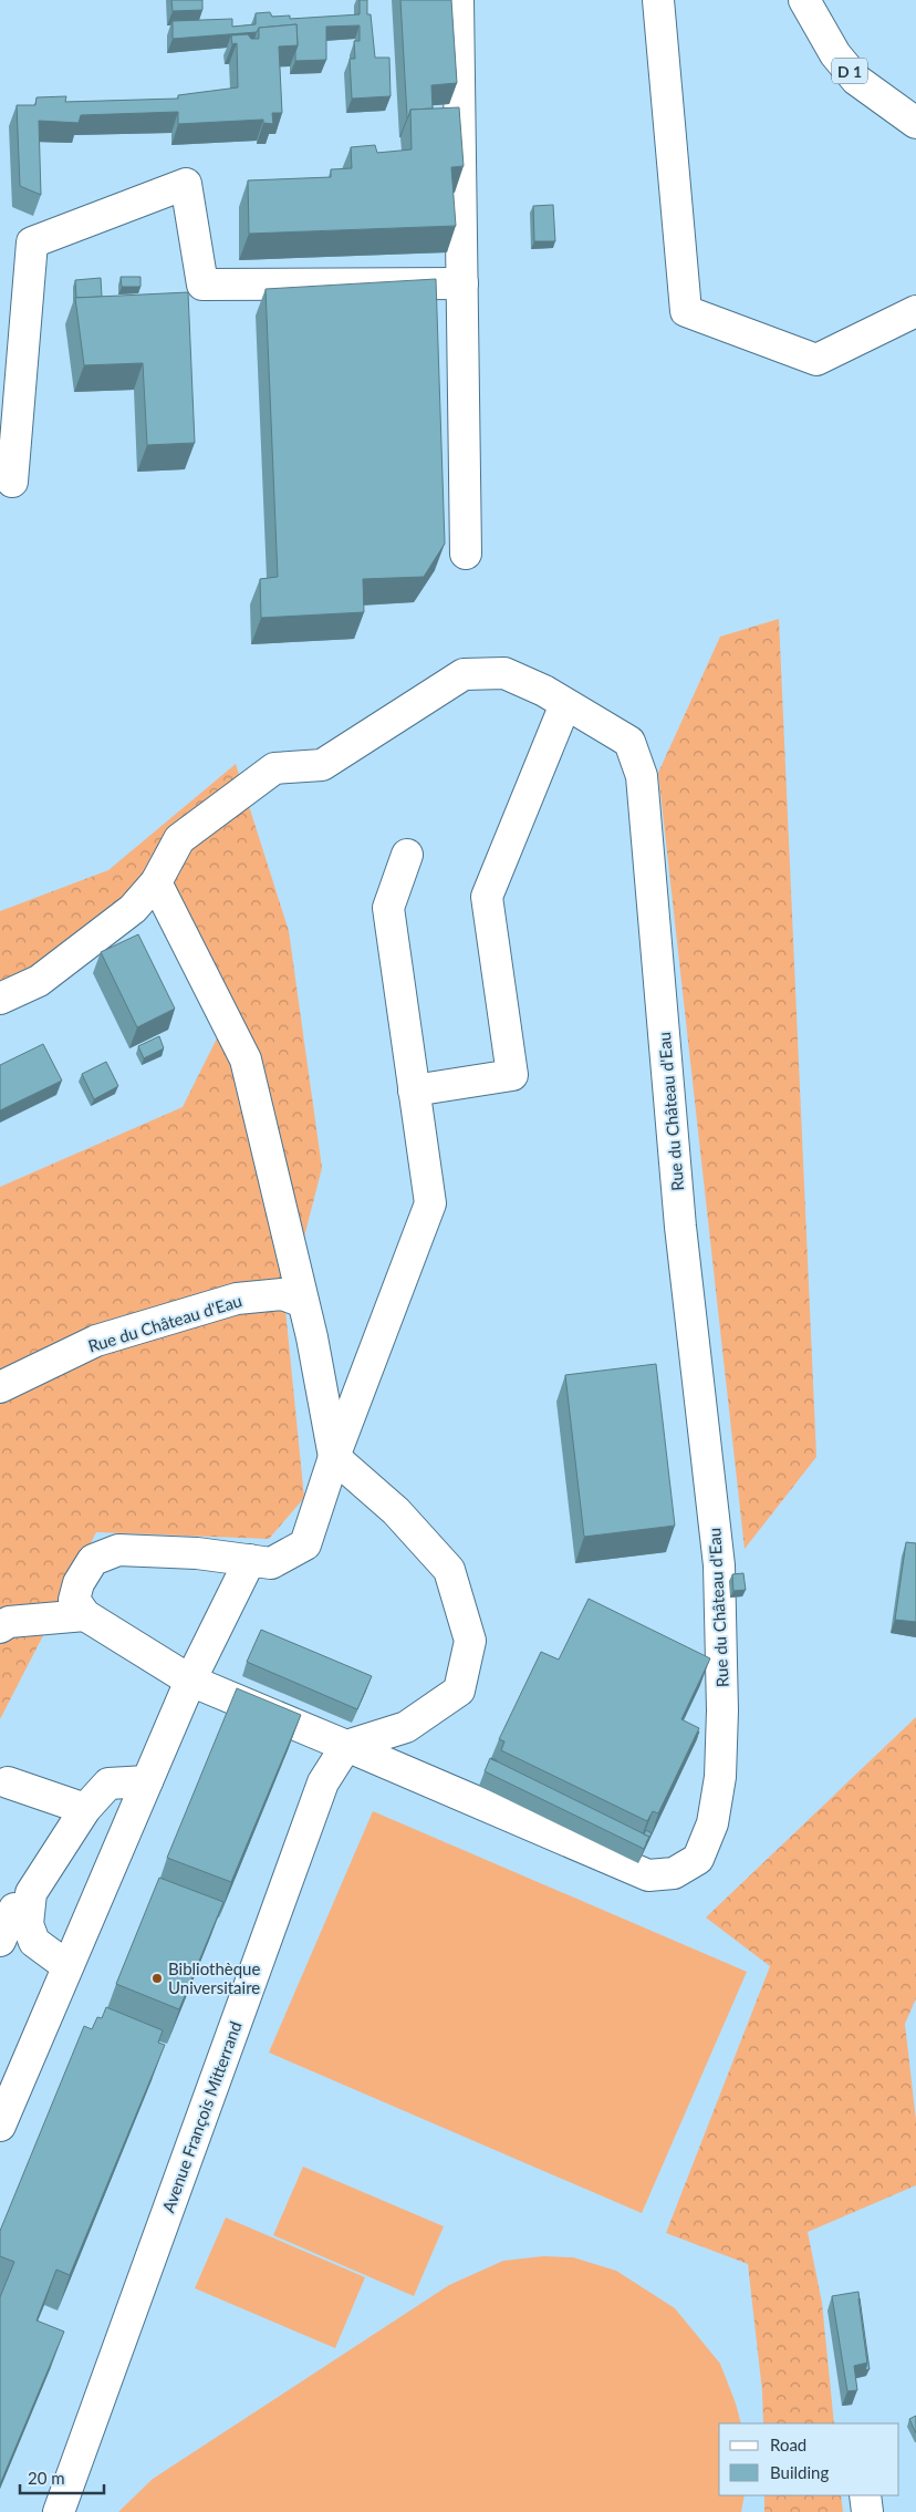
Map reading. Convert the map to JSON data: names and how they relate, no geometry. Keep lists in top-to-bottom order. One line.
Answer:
{"streets":{"street":["D 1","Rue du Château d'Eau","Avenue François Mitterrand"]},"crossings":[["Rue du Château d'Eau","Avenue François Mitterrand"]],"places":["Bibliothèque Universitaire"],"legend":["Road","Building"],"scale_bar":"20 m"}
